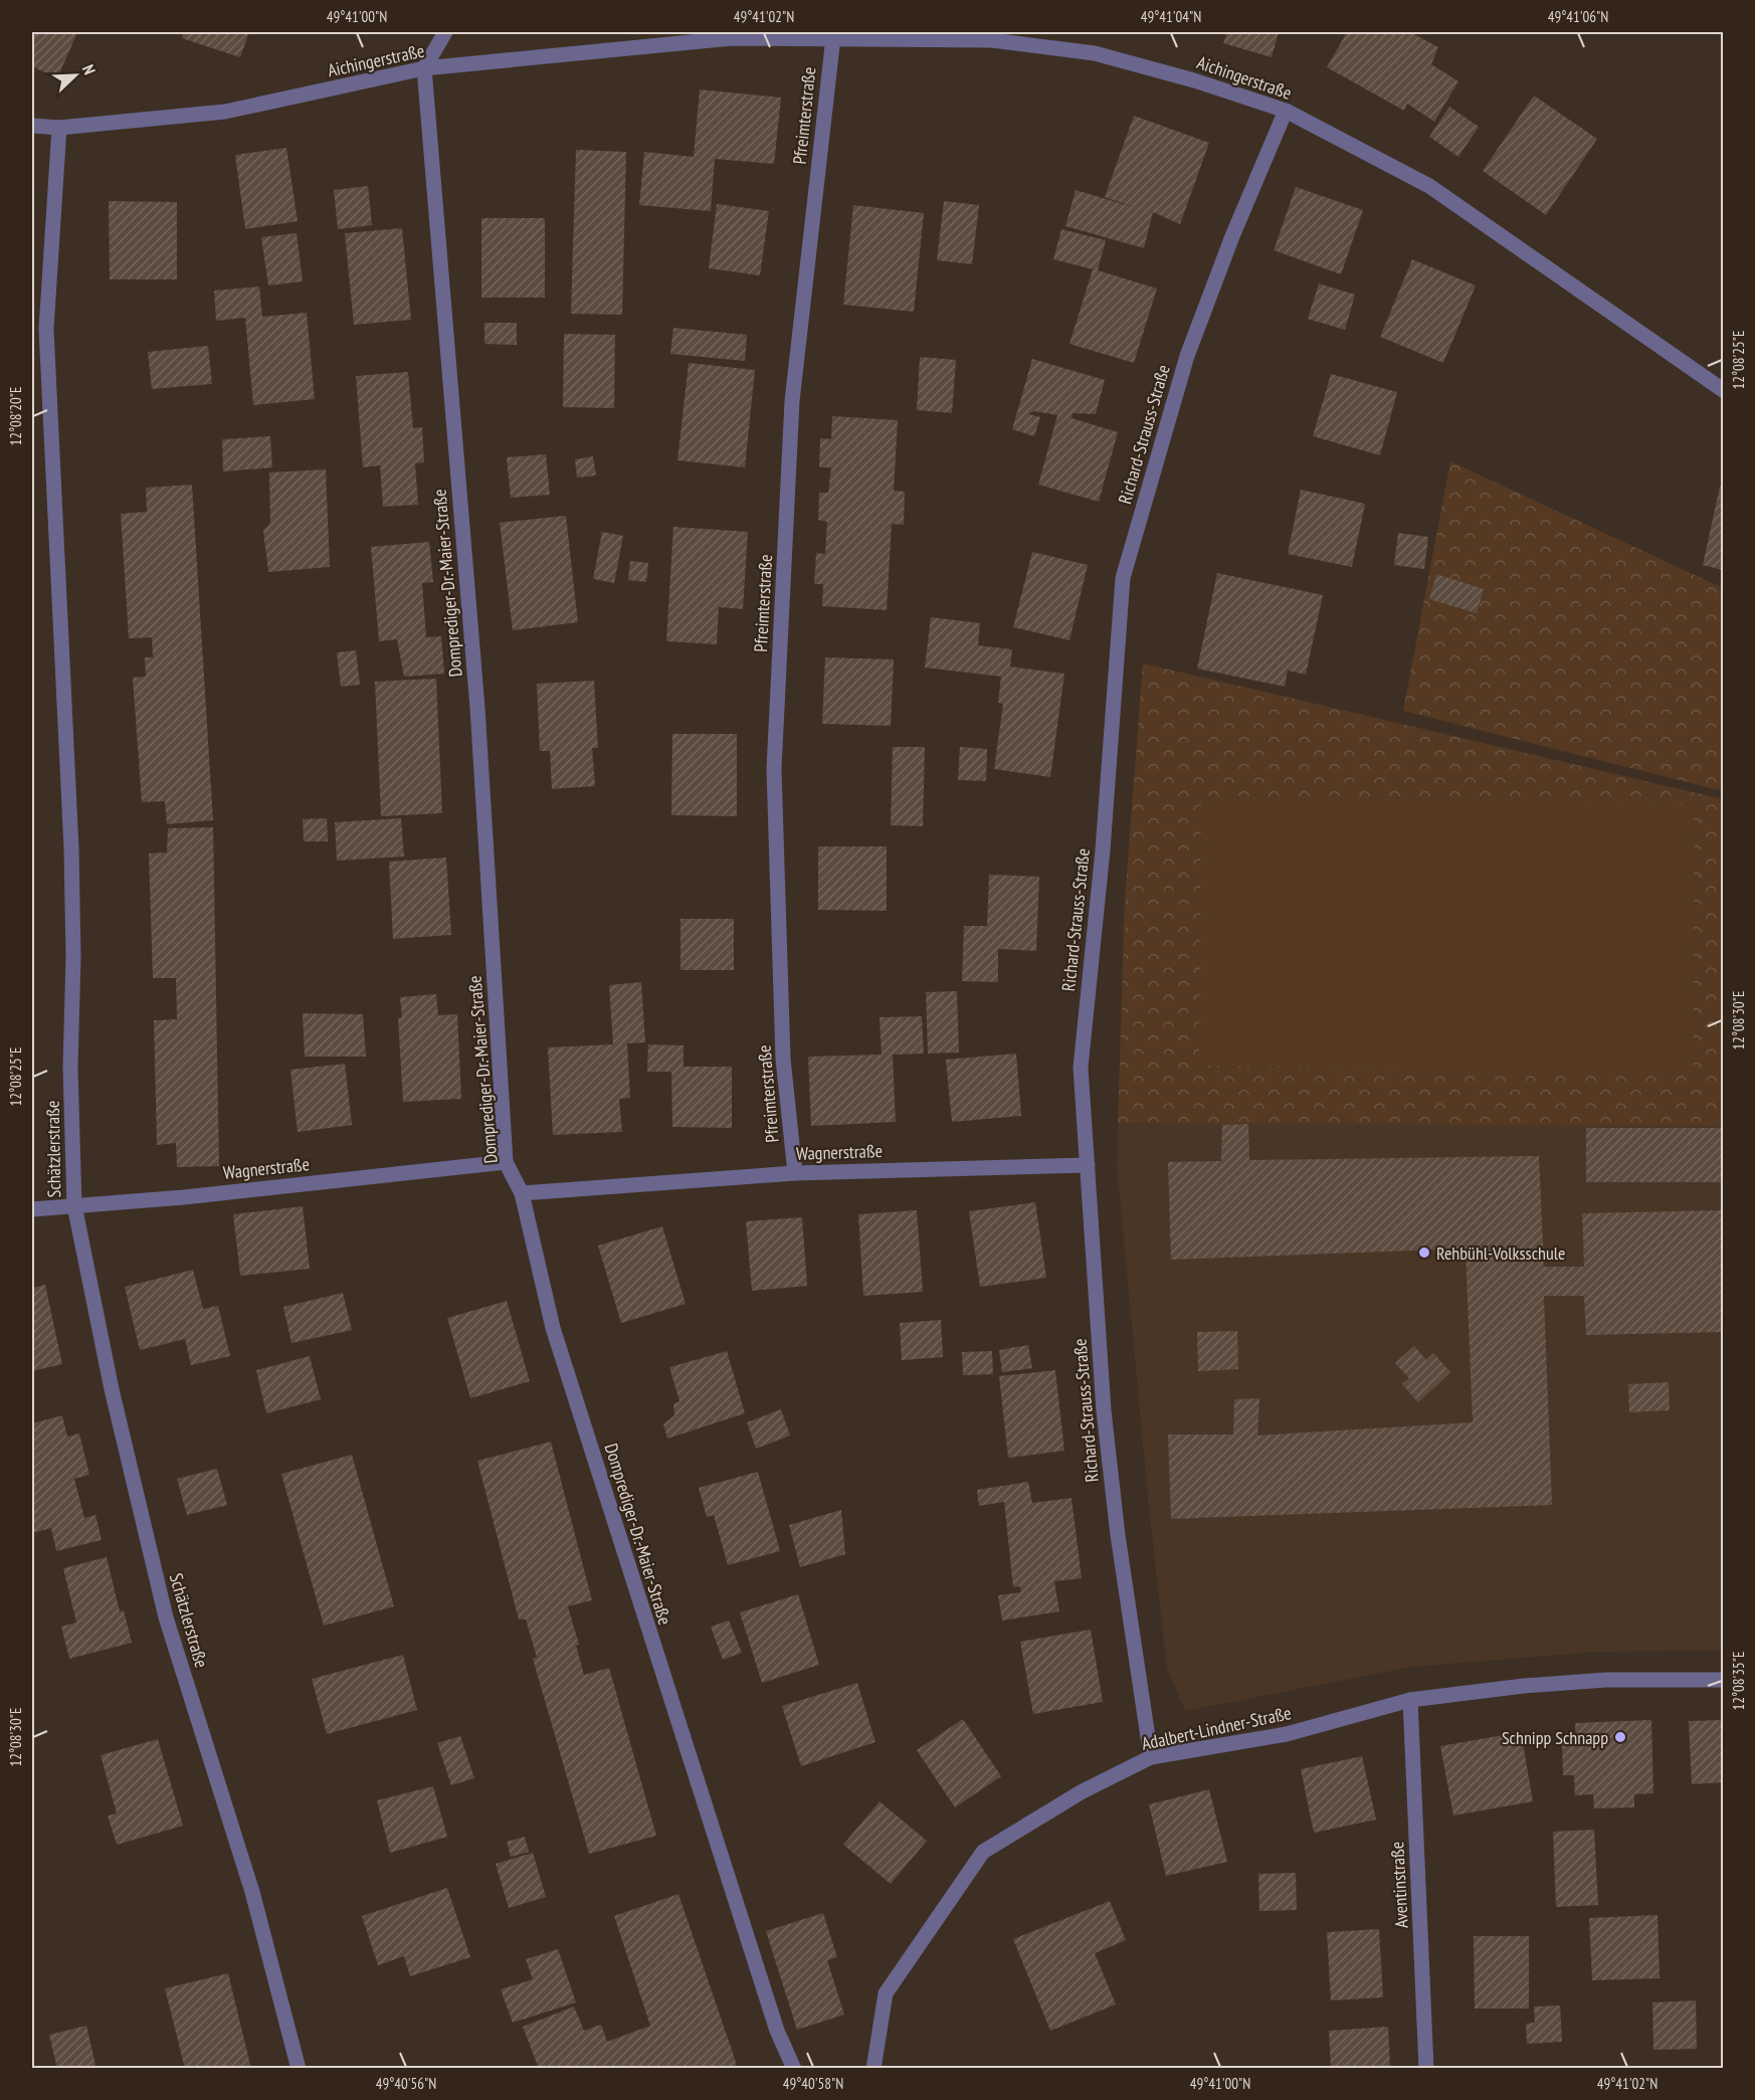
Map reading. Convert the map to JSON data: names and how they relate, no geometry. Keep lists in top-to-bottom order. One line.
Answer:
{"streets":{"street":["Aichingerstraße","Pfreimterstraße","Richard-Strauss-Straße","Domprediger-Dr.-Maier-Straße","Schätzlerstraße","Wagnerstraße","Adalbert-Lindner-Straße","Aventinstraße"]},"crossings":[["Aichingerstraße","Pfreimterstraße"],["Aichingerstraße","Richard-Strauss-Straße"],["Aichingerstraße","Domprediger-Dr.-Maier-Straße"],["Aichingerstraße","Schätzlerstraße"],["Pfreimterstraße","Wagnerstraße"],["Richard-Strauss-Straße","Wagnerstraße"],["Richard-Strauss-Straße","Adalbert-Lindner-Straße"],["Domprediger-Dr.-Maier-Straße","Wagnerstraße"],["Schätzlerstraße","Wagnerstraße"],["Adalbert-Lindner-Straße","Aventinstraße"]],"places":["Rehbühl-Volksschule","Schnipp Schnapp"],"north":"top right","coordinates":["49°41'00\"N","49°41'02\"N","49°41'04\"N","49°41'06\"N","12°08'25\"E","12°08'20\"E","12°08'30\"E","12°08'35\"E","49°40'56\"N","49°40'58\"N"]}
